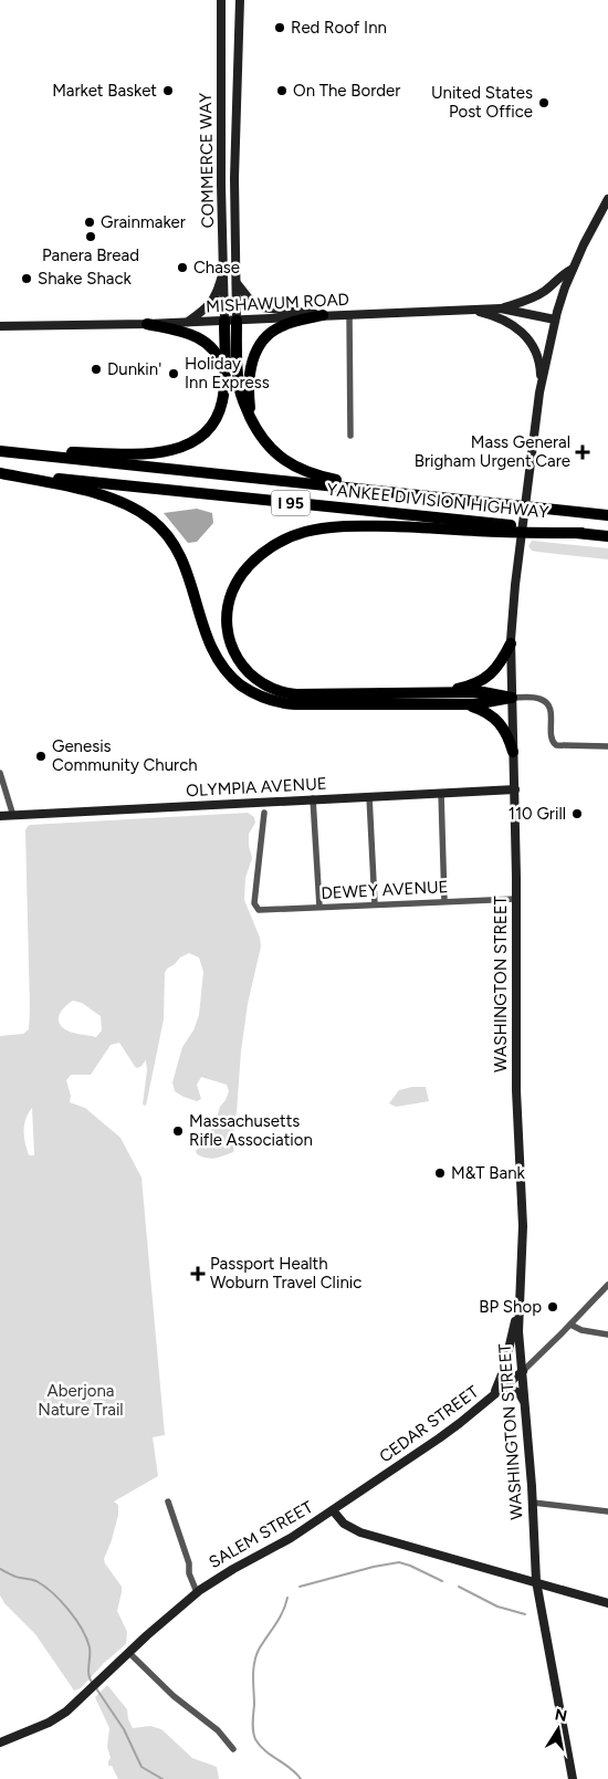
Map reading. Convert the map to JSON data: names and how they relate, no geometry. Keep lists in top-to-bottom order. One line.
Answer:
{"streets":{"highway":["YANKEE DIVISION HIGHWAY","I 95"],"main road":["COMMERCE WAY","MISHAWUM ROAD","OLYMPIA AVENUE","WASHINGTON STREET","CEDAR STREET","SALEM STREET"],"street":["DEWEY AVENUE"]},"crossings":[["COMMERCE WAY","MISHAWUM ROAD"],["MISHAWUM ROAD","WASHINGTON STREET"],["OLYMPIA AVENUE","WASHINGTON STREET"],["DEWEY AVENUE","WASHINGTON STREET"],["WASHINGTON STREET","CEDAR STREET"],["WASHINGTON STREET","SALEM STREET"],["CEDAR STREET","SALEM STREET"]],"parks":["Aberjona Nature Trail"],"places":{"other":["Red Roof Inn","Market Basket","On The Border","United States Post Office","Grainmaker","Panera Bread","Chase","Shake Shack","Dunkin'","Holiday Inn Express","Genesis Community Church","110 Grill","Massachusetts Rifle Association","M&T Bank","BP Shop"],"health":["Mass General Brigham Urgent Care","Passport Health Woburn Travel Clinic"]},"north":"top"}
